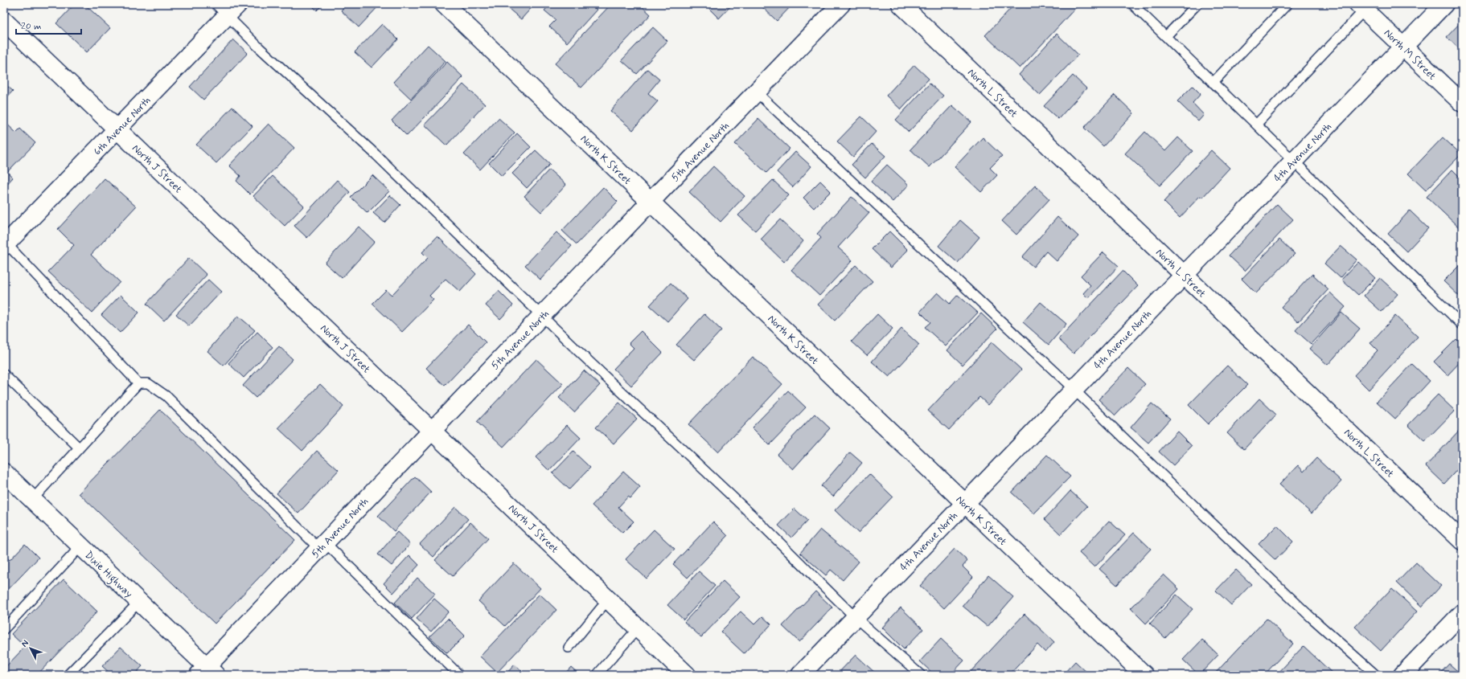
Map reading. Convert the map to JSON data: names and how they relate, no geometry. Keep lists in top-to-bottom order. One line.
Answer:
{"streets":{"street":["North M Street","North L Street","6th Avenue North","5th Avenue North","4th Avenue North","North K Street","North J Street","Dixie Highway"]},"crossings":[["North M Street","4th Avenue North"],["North L Street","4th Avenue North"],["6th Avenue North","North J Street"],["5th Avenue North","North K Street"],["5th Avenue North","North J Street"],["5th Avenue North","Dixie Highway"],["4th Avenue North","North K Street"]],"scale_bar":"20 m","north":"top left"}
